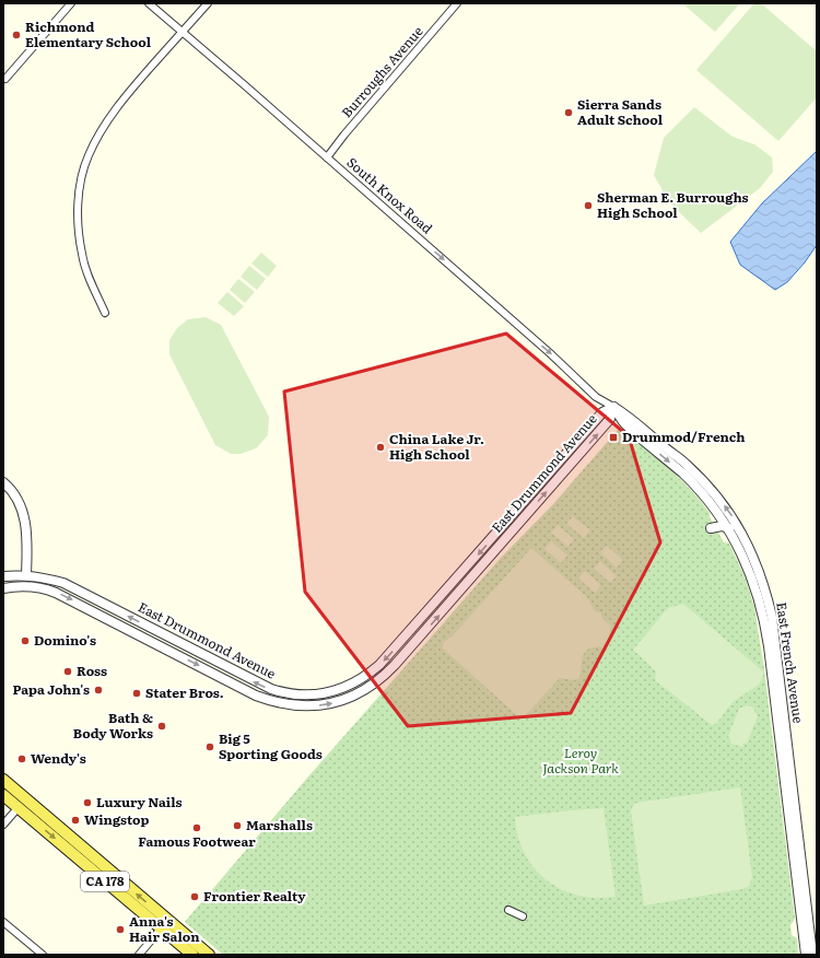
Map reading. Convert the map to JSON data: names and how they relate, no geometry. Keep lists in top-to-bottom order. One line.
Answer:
{"streets":{"main road":["CA 178"],"street":["Burroughs Avenue","South Knox Road","East Drummond Avenue","East French Avenue"]},"crossings":[["Burroughs Avenue","South Knox Road"],["South Knox Road","East Drummond Avenue"],["South Knox Road","East French Avenue"],["East Drummond Avenue","East French Avenue"]],"one_way":["South Knox Road"],"parks":["Leroy Jackson Park"],"places":{"other":["Richmond Elementary School","Sierra Sands Adult School","Sherman E. Burroughs High School","China Lake Jr. High School","Domino's","Ross","Papa John's","Stater Bros.","Bath & Body Works","Big 5 Sporting Goods","Wendy's","Luxury Nails","Wingstop","Marshalls","Famous Footwear","Frontier Realty","Anna's Hair Salon"],"transit":["Drummod/French"]}}
